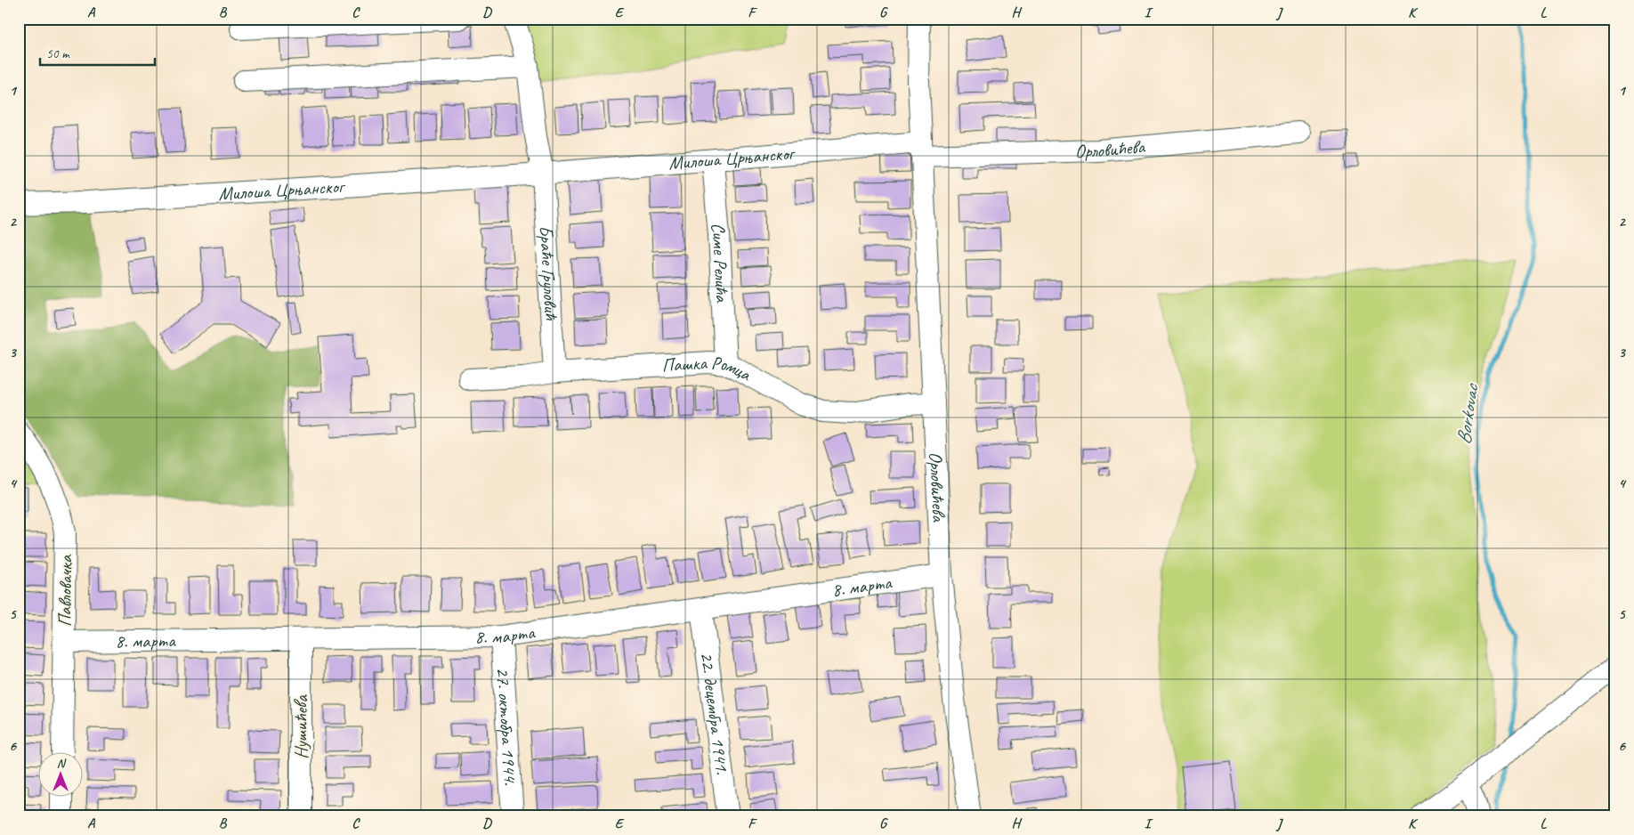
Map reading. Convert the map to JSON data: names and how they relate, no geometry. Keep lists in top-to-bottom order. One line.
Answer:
{"streets":{"street":["Орловићева","Милоша Црњанског","Симе Релића","Браће Груловић","Пашка Ромца","8. марта","Павловачка","22. децембра 1941.","27. октобра 1944.","Нушићева"]},"crossings":[["Орловићева","Милоша Црњанског"],["Орловићева","Пашка Ромца"],["Орловићева","8. марта"],["Милоша Црњанског","Симе Релића"],["Милоша Црњанског","Браће Груловић"],["Симе Релића","Пашка Ромца"],["Браће Груловић","Пашка Ромца"],["8. марта","Павловачка"],["8. марта","22. децембра 1941."],["8. марта","27. октобра 1944."],["8. марта","Нушићева"]],"water":["Borkovac"],"scale_bar":"50 m","north":"top","grid":{"columns":["A","B","C","D","E","F","G","H","I","J","K","L"],"rows":["1","2","3","4","5","6"]}}
